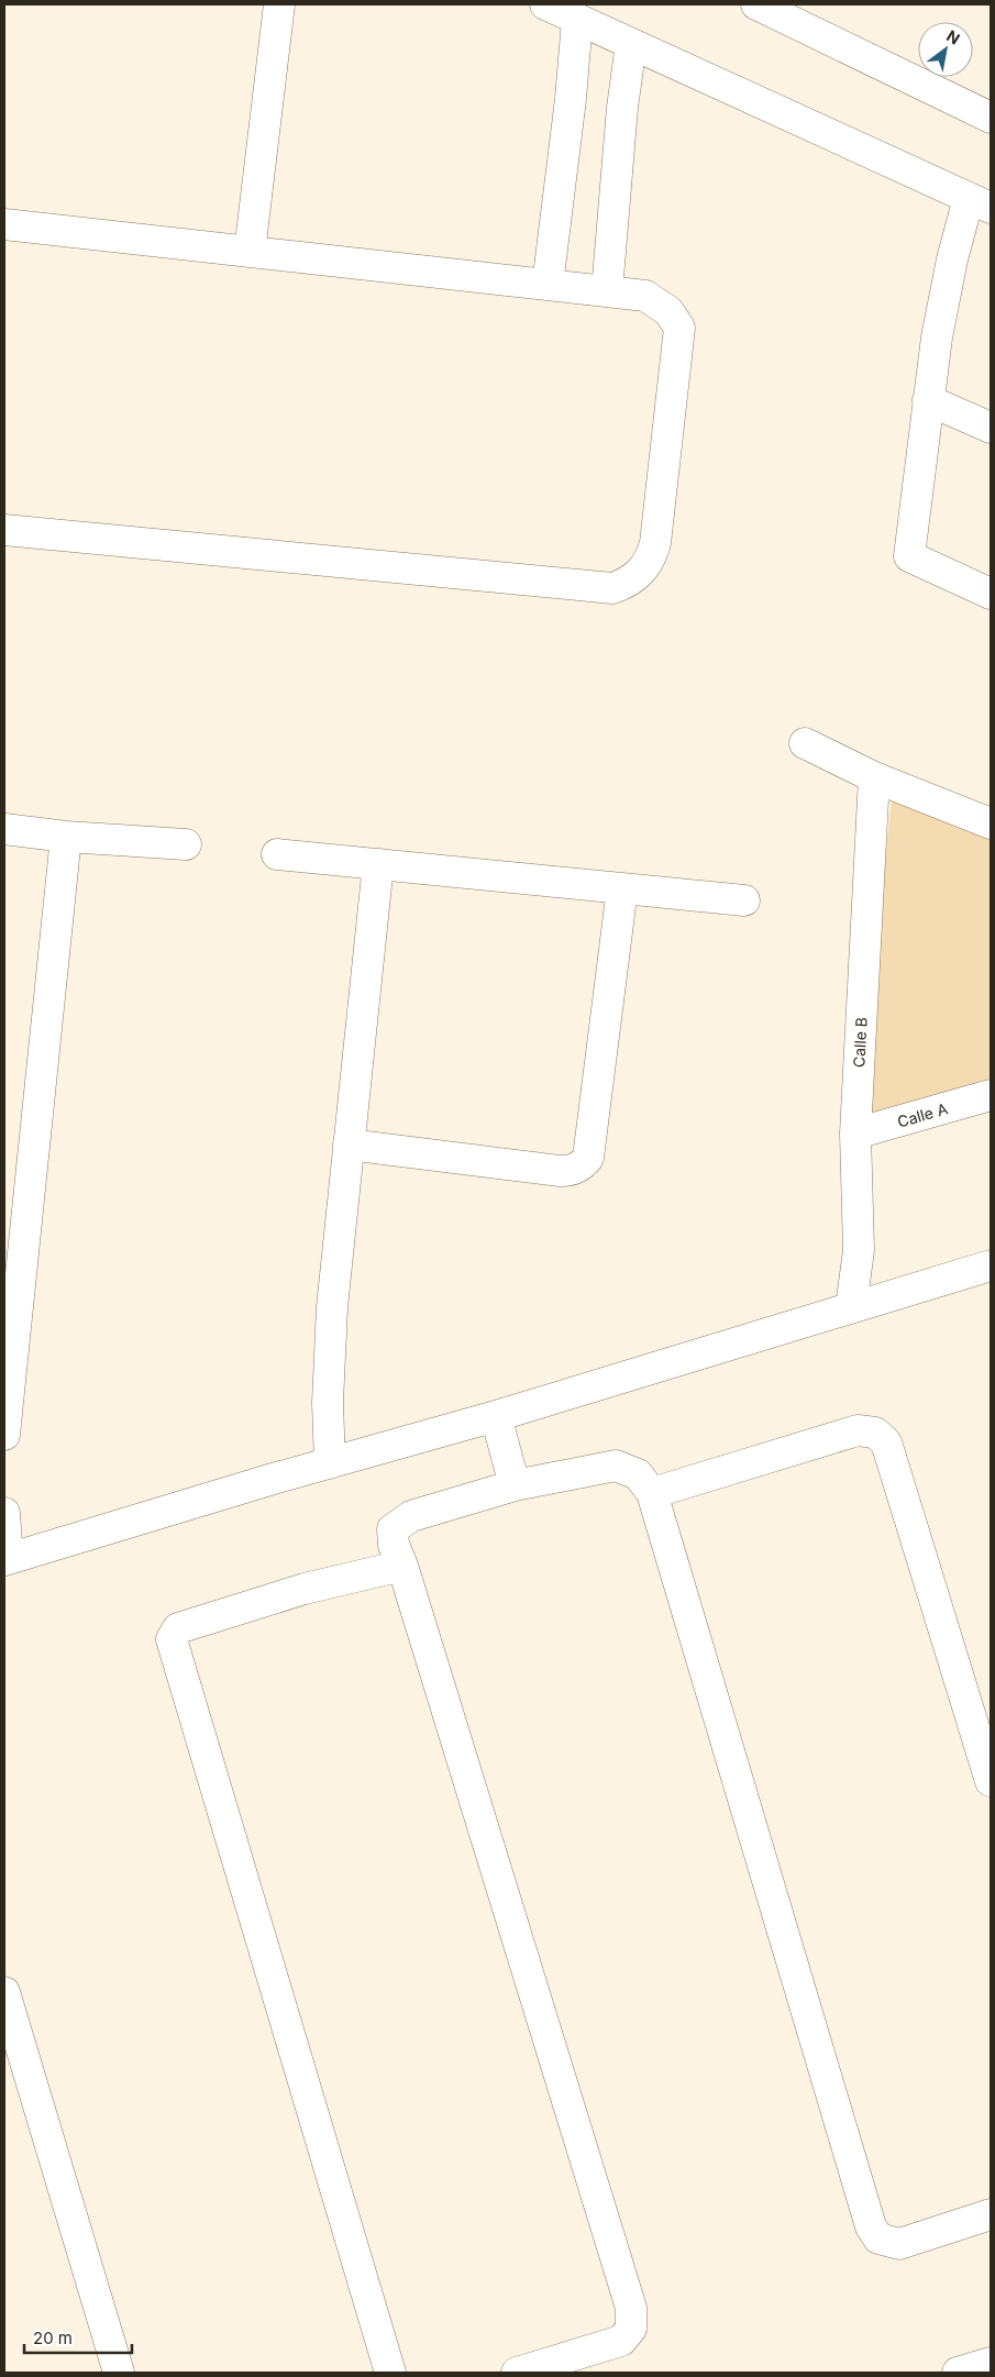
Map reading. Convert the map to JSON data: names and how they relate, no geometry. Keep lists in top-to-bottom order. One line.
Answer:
{"streets":{"street":["Calle B","Calle A"]},"crossings":[["Calle B","Calle A"]],"scale_bar":"20 m","north":"top right"}
